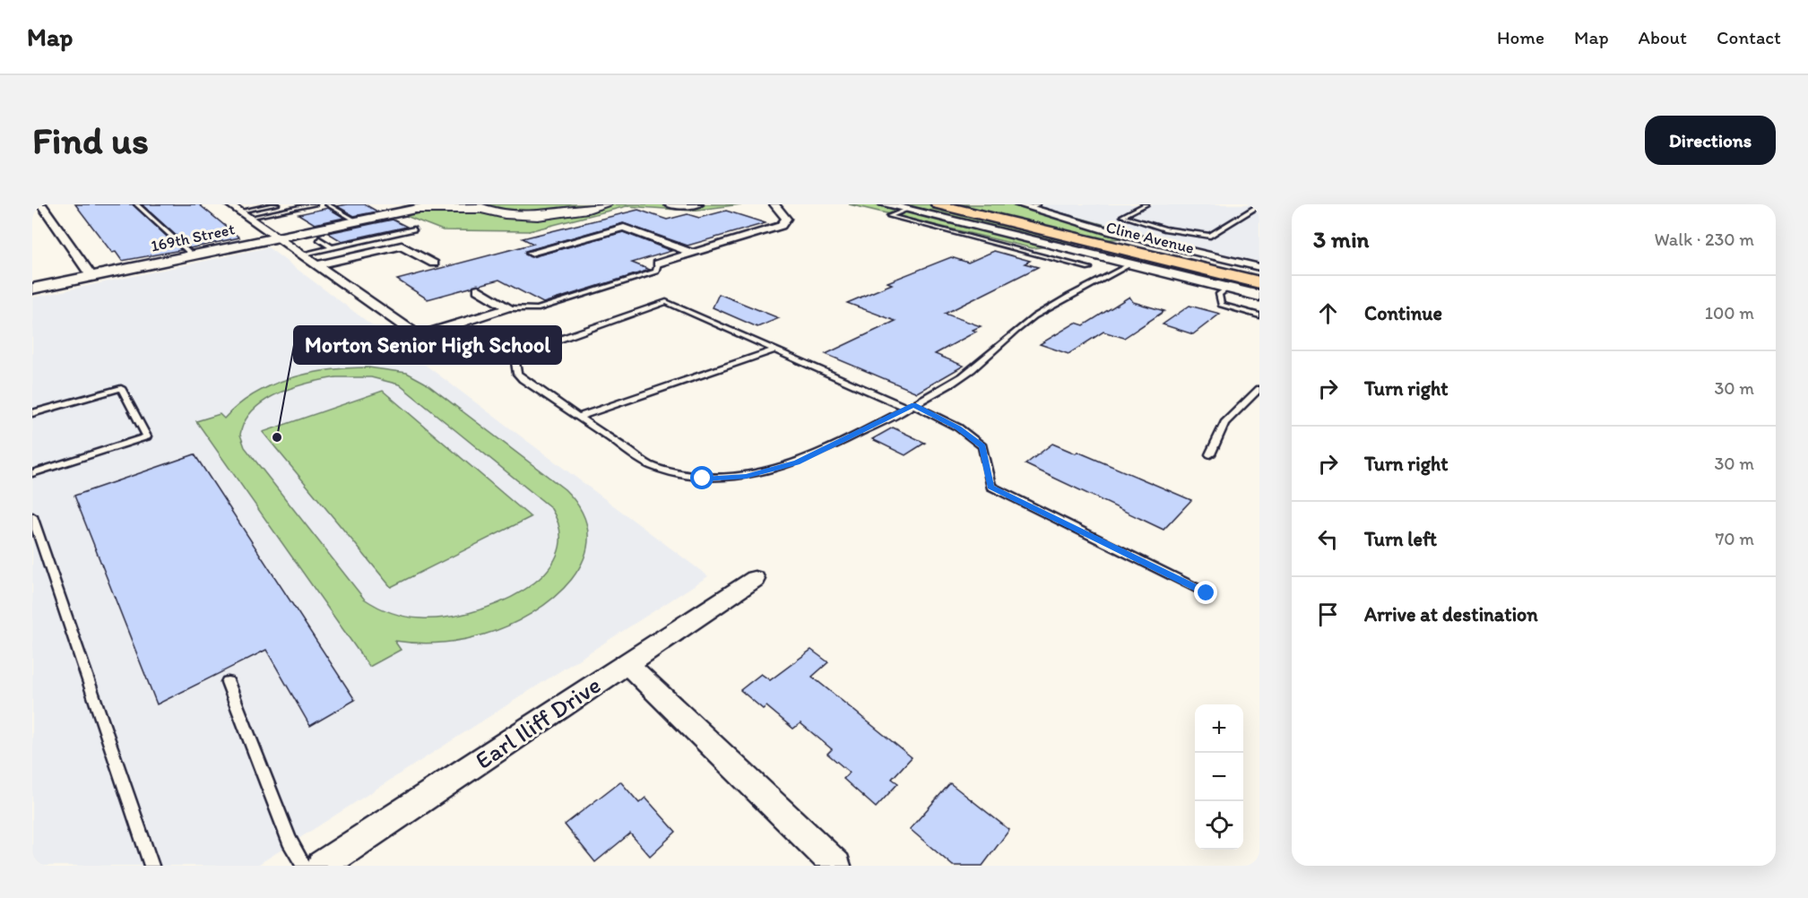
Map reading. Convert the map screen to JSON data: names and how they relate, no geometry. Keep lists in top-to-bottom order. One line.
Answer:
{"streets":{"highway":["Cline Avenue"],"main road":["169th Street"],"street":["Earl Iliff Drive"]},"places":["Morton Senior High School"],"page":{"header":"Map","nav":["Home","Map","About","Contact"],"buttons":"Directions","title":"Find us","heading":["3 min","Walk · 230 m"],"list":[["Continue","100 m"],["Turn right","30 m"],["Turn right","30 m"],["Turn left","70 m"],"Arrive at destination"],"map_buttons":["+","−"]}}
